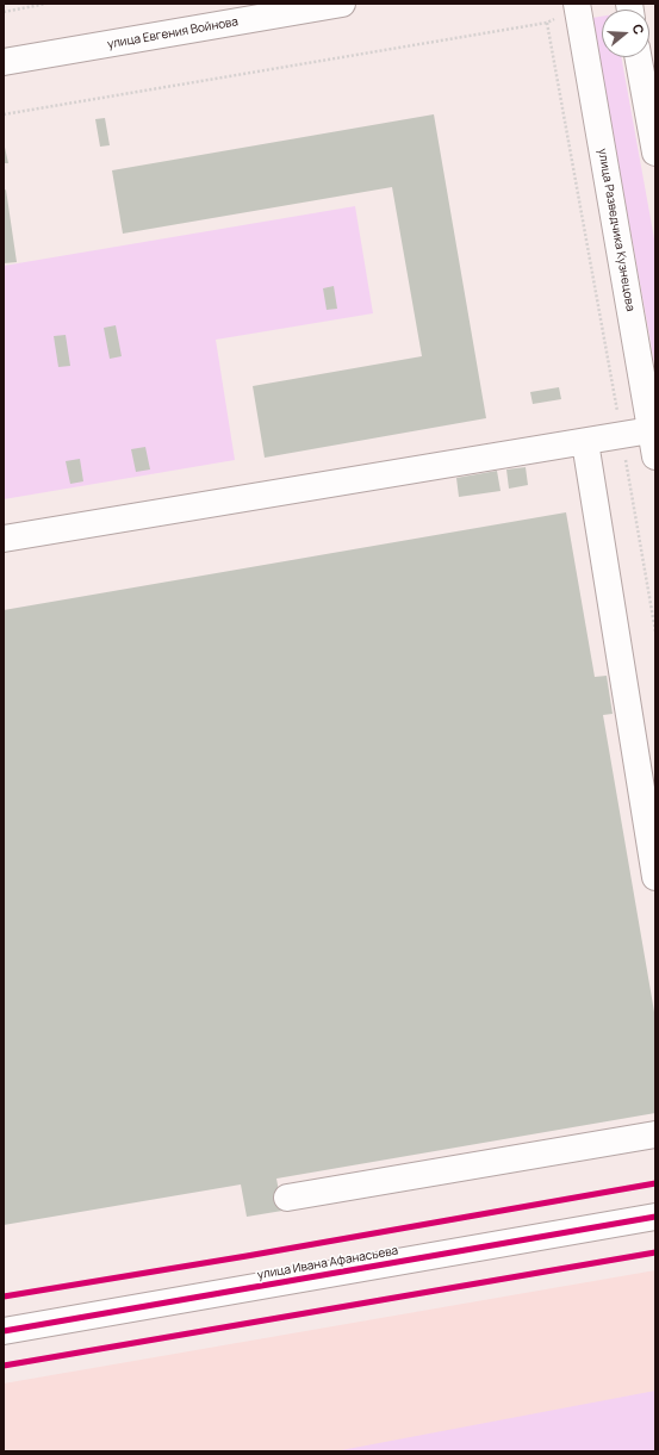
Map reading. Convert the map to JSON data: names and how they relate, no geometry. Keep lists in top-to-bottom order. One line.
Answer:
{"streets":{"street":["улица Евгения Войнова","улица Разведчика Кузнецова","улица Ивана Афанасьева"]},"north":"right"}
